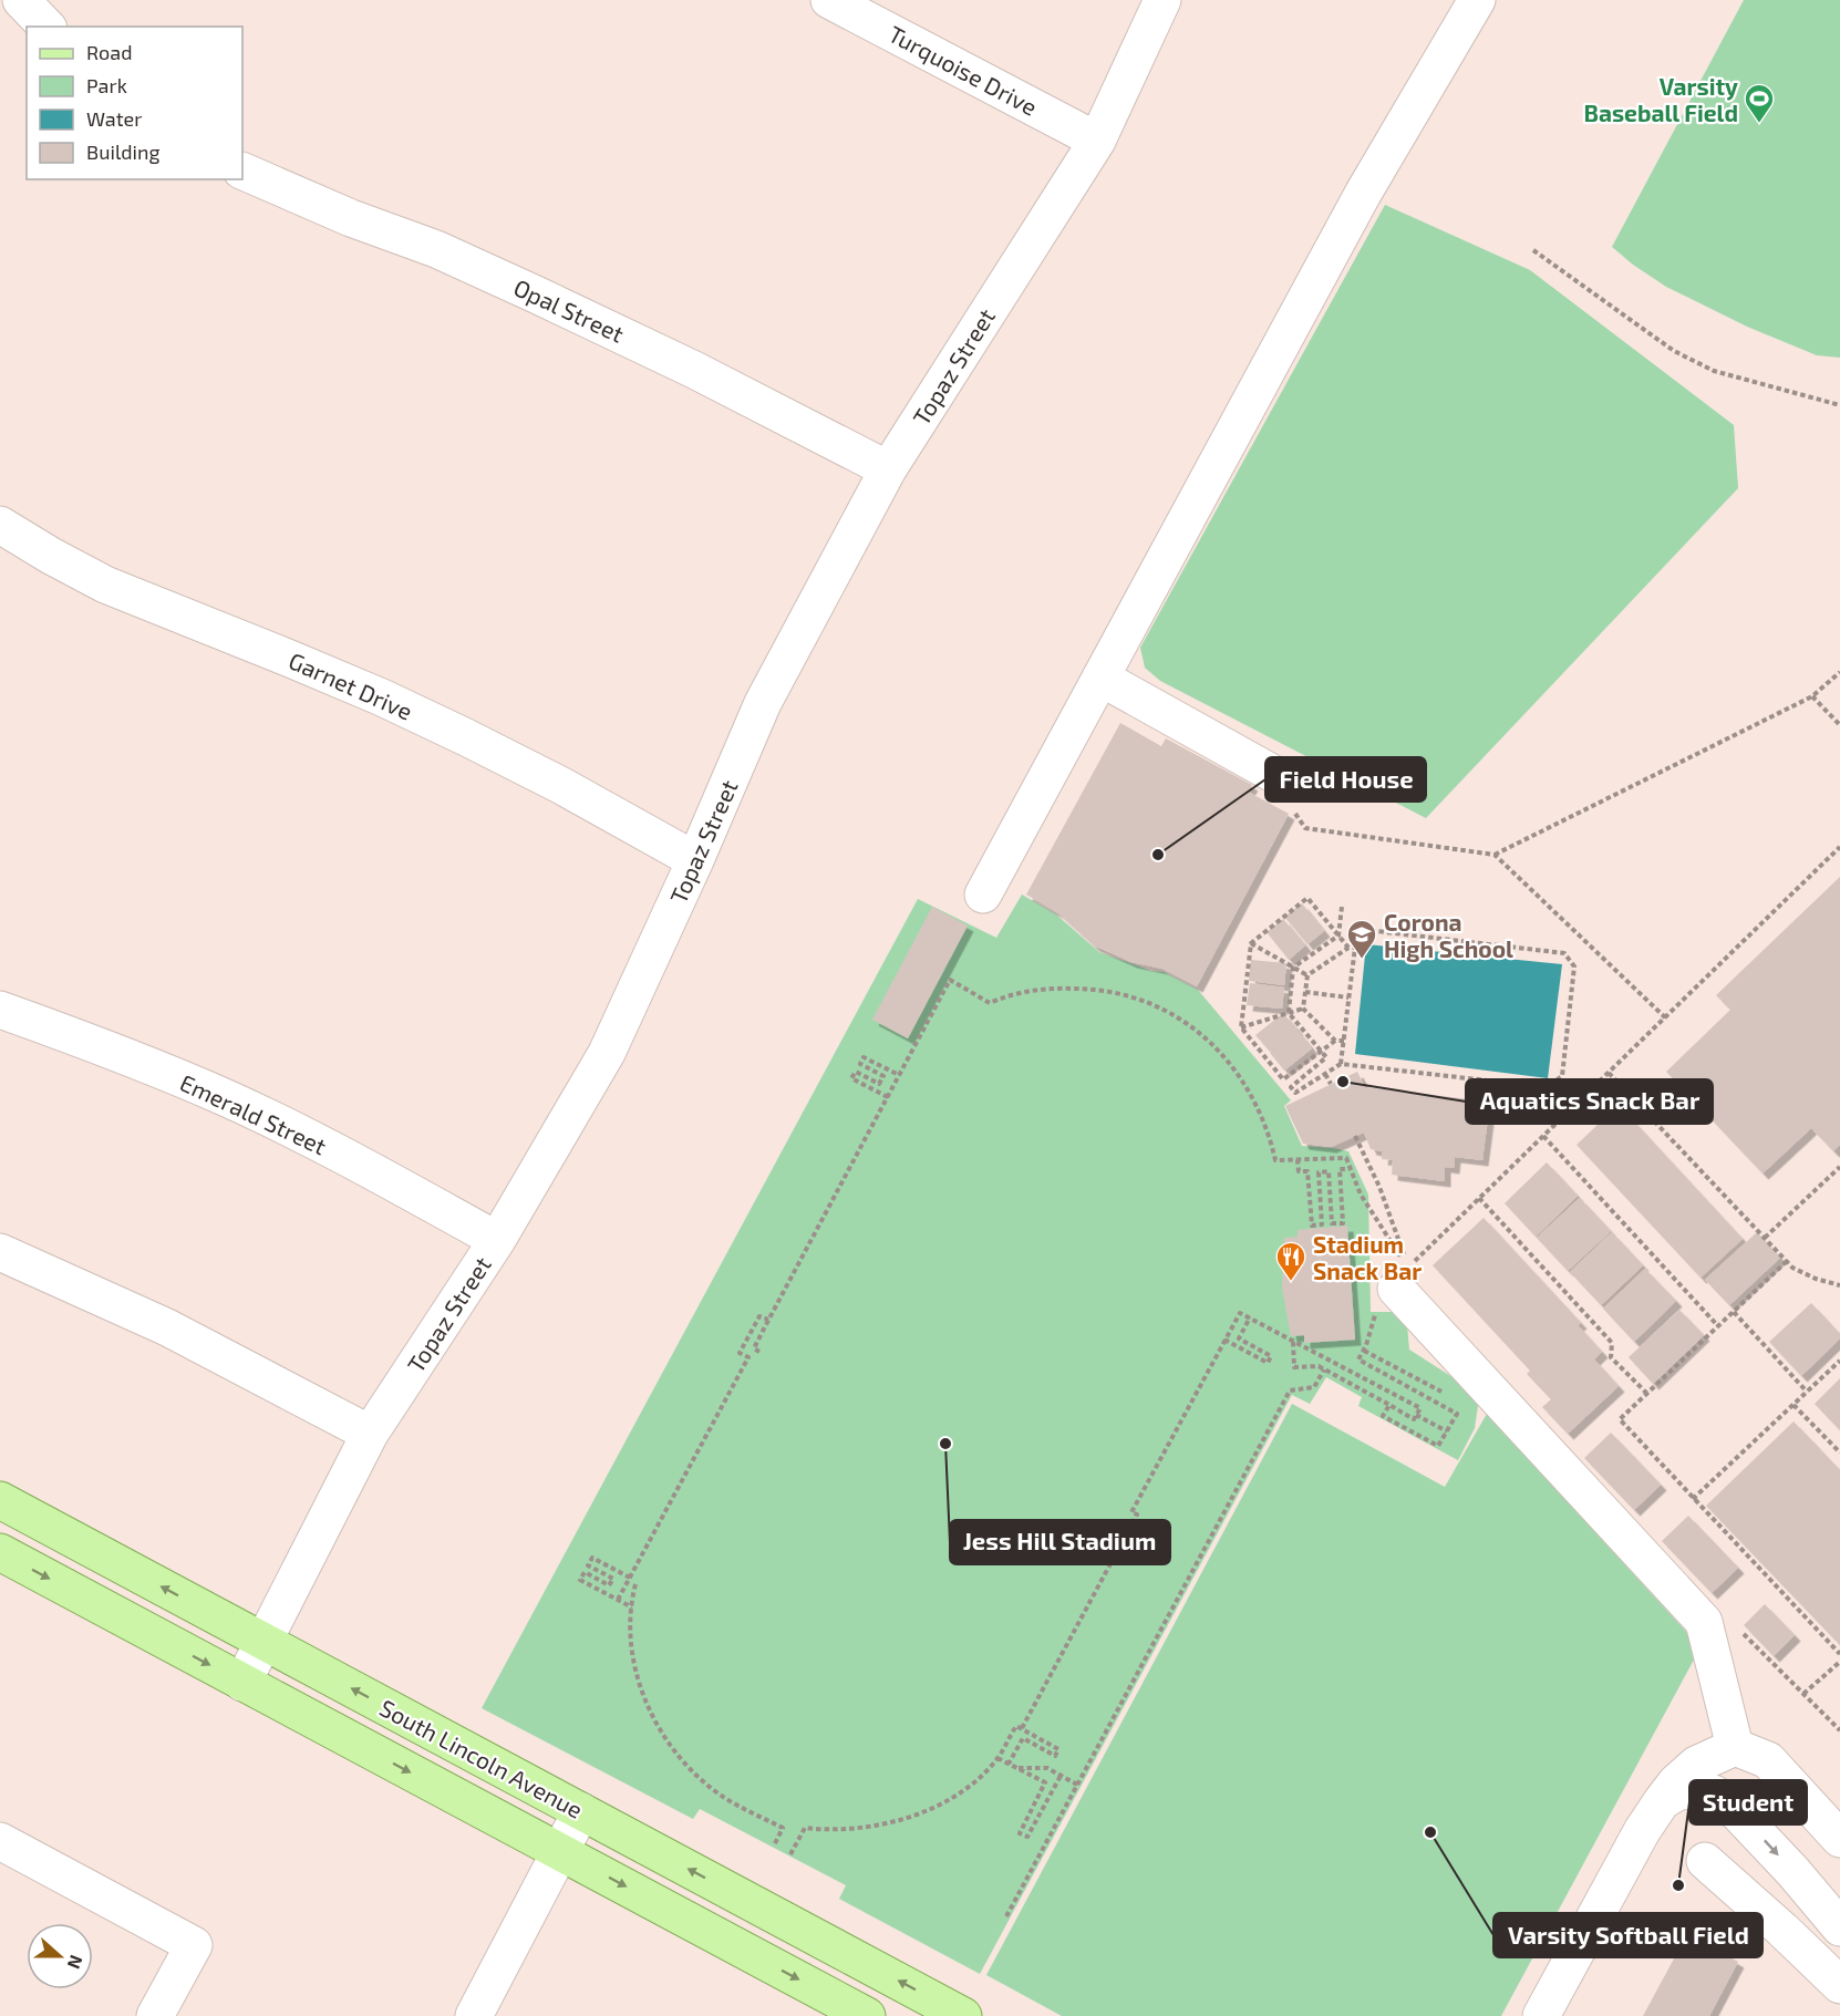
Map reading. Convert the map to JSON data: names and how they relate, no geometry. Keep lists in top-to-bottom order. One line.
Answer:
{"streets":{"main road":["South Lincoln Avenue"],"street":["Turquoise Drive","Opal Street","Topaz Street","Garnet Drive","Emerald Street"]},"crossings":[["Turquoise Drive","Topaz Street"],["Opal Street","Topaz Street"],["Topaz Street","Garnet Drive"],["Topaz Street","Emerald Street"],["Topaz Street","South Lincoln Avenue"]],"places":{"sports":["Varsity Baseball Field"],"other":["Field House","Aquatics Snack Bar","Jess Hill Stadium","Varsity Softball Field","Student"],"school or university":["Corona High School"],"restaurant":["Stadium Snack Bar"]},"legend":["Road","Park","Water","Building"],"north":"right"}
